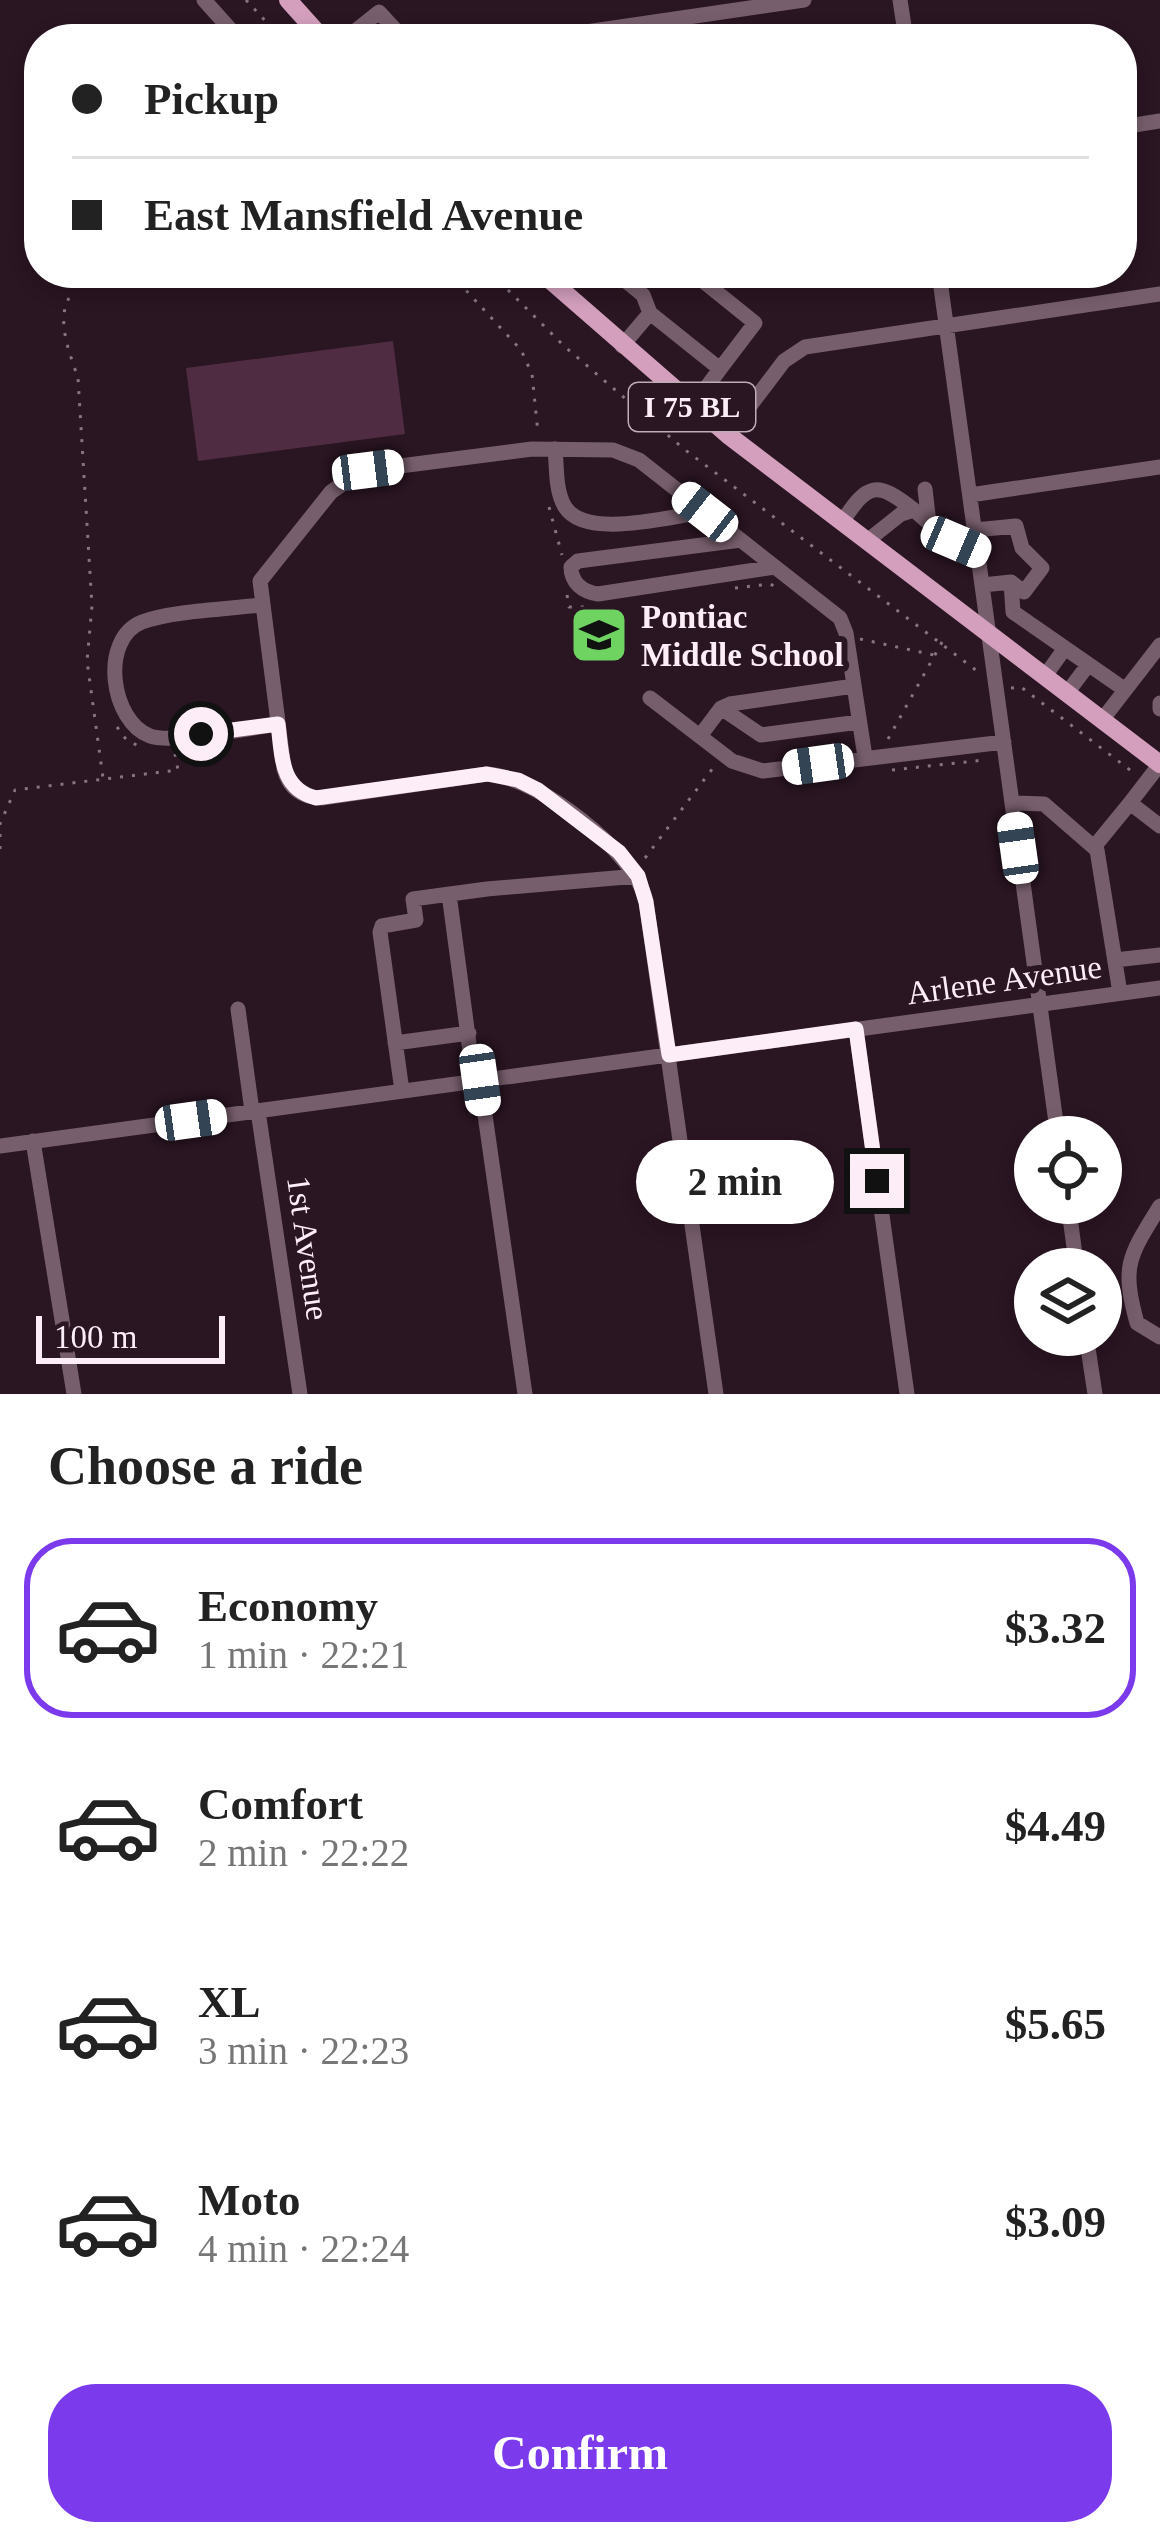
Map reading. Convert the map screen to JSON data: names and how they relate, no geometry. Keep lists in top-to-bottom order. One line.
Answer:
{"streets":{"main road":["I 75 BL"],"street":["Arlene Avenue","1st Avenue"]},"crossings":[["Arlene Avenue","1st Avenue"]],"places":{"school or university":["Pontiac Middle School"]},"scale_bar":"100 m","page":{"banner":["Pickup","East Mansfield Avenue"],"bubble":"2 min","scale":"100 m","heading":"Choose a ride","list":[{"name":"Economy","note":"1 min · 22:21","value":"$3.32"},{"name":"Comfort","note":"2 min · 22:22","value":"$4.49"},{"name":"XL","note":"3 min · 22:23","value":"$5.65"},{"name":"Moto","note":"4 min · 22:24","value":"$3.09"}],"buttons":"Confirm"}}
